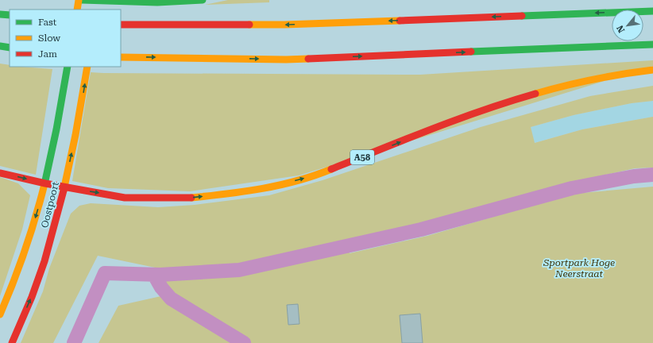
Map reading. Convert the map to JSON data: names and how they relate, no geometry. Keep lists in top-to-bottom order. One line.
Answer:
{"streets":{"main road":["A58","Oostpoort"]},"crossings":[["A58","Oostpoort"]],"parks":["Sportpark Hoge Neerstraat"],"legend":["Fast","Slow","Jam"],"north":"bottom left"}
